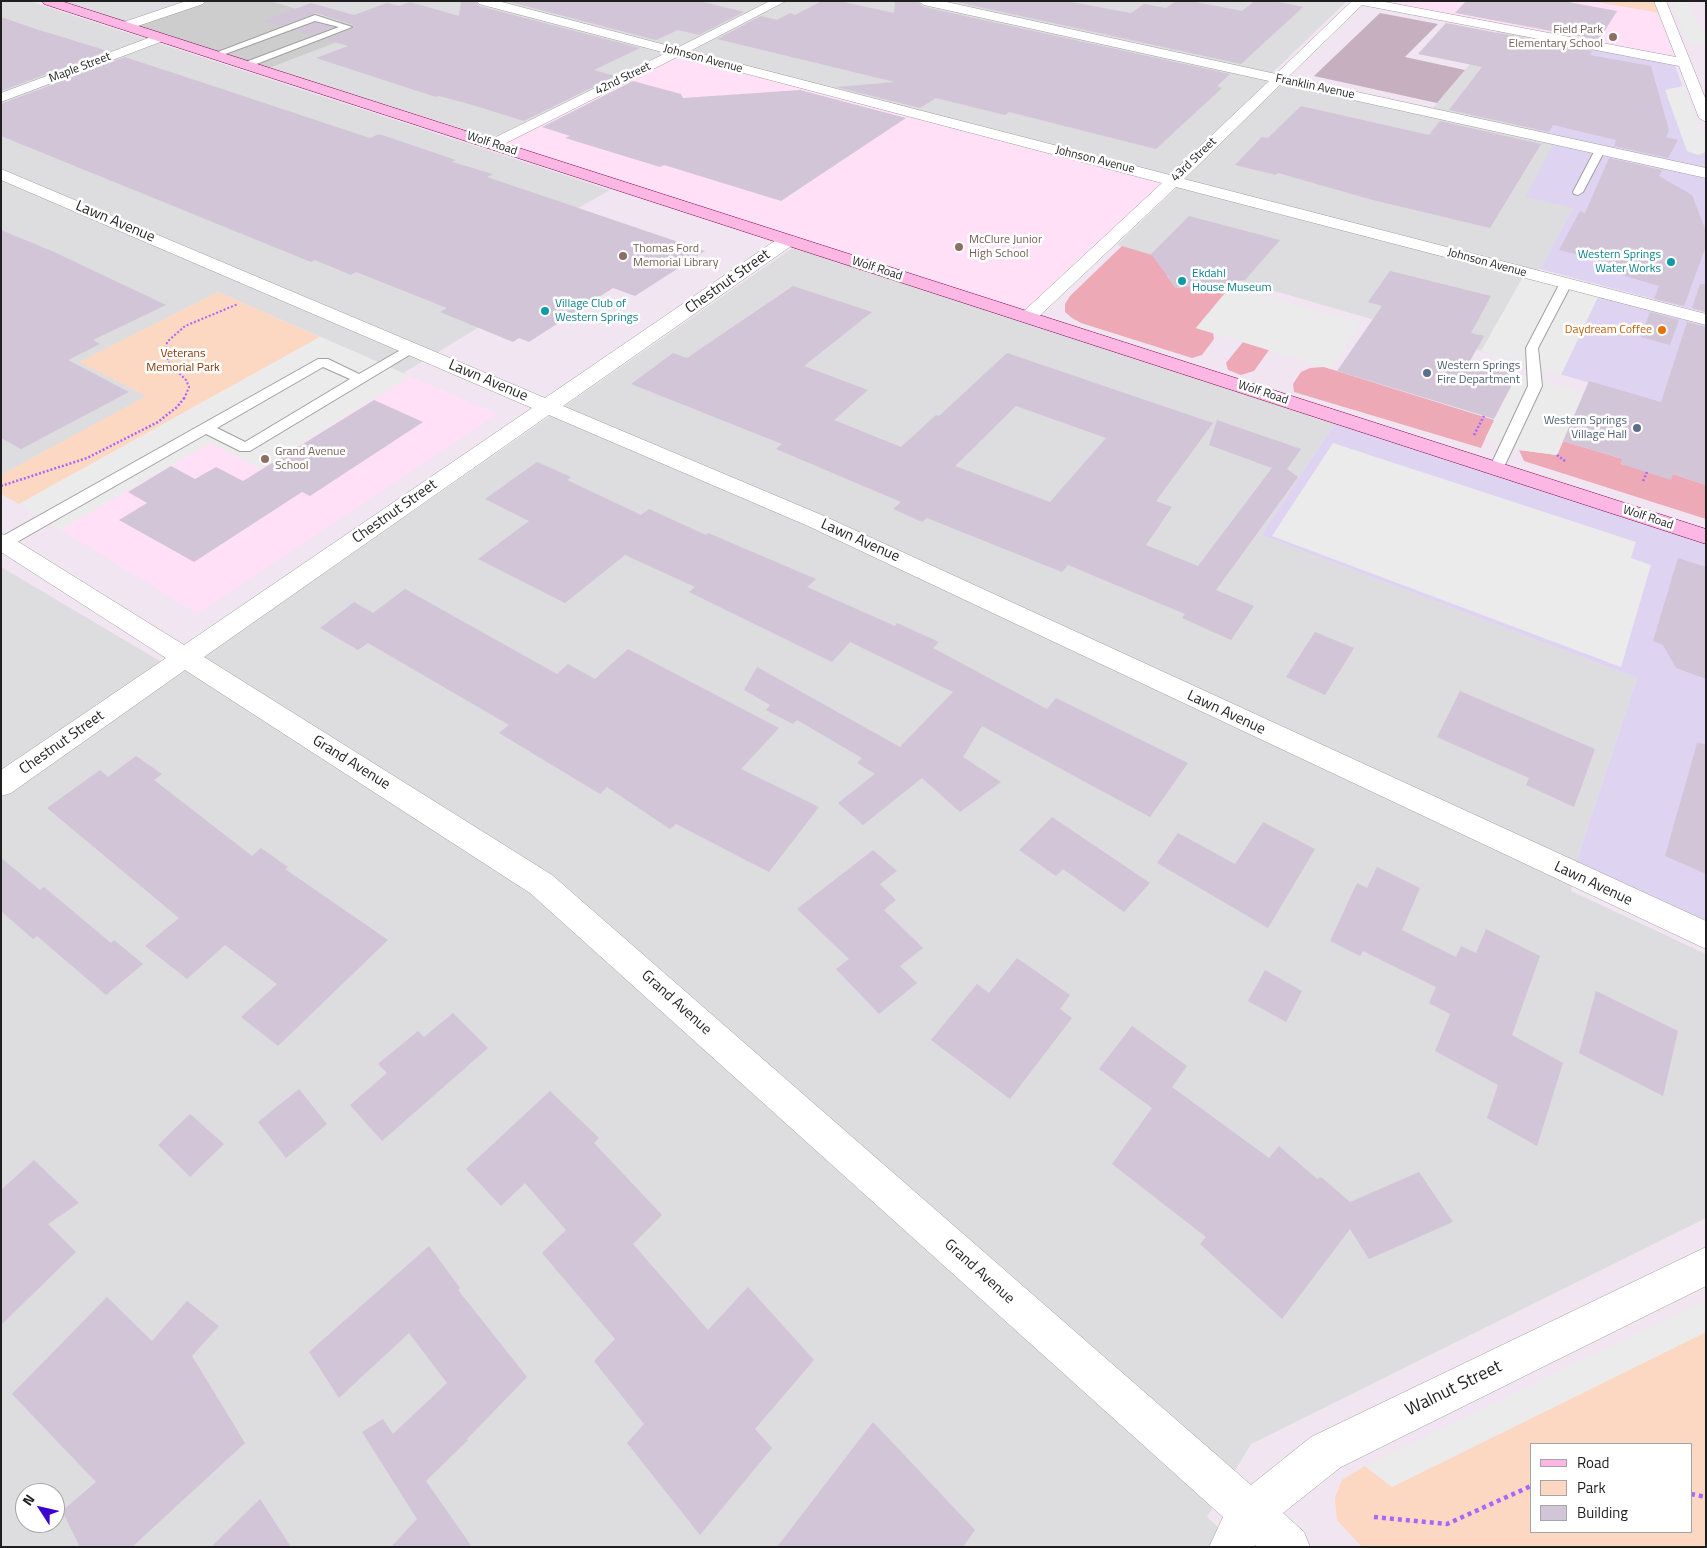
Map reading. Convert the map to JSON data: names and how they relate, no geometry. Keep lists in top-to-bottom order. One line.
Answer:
{"streets":{"main road":["Wolf Road"],"street":["Johnson Avenue","Maple Street","42nd Street","Franklin Avenue","43rd Street","Lawn Avenue","Chestnut Street","Grand Avenue","Walnut Street"]},"crossings":[["Johnson Avenue","42nd Street"],["Johnson Avenue","43rd Street"],["Maple Street","Wolf Road"],["42nd Street","Wolf Road"],["Franklin Avenue","43rd Street"],["Wolf Road","43rd Street"],["Wolf Road","Chestnut Street"],["Lawn Avenue","Chestnut Street"],["Chestnut Street","Grand Avenue"],["Grand Avenue","Walnut Street"]],"parks":["Veterans Memorial Park"],"places":["Field Park Elementary School","McClure Junior High School","Thomas Ford Memorial Library","Western Springs Water Works","Ekdahl House Museum","Village Club of Western Springs","Daydream Coffee","Western Springs Fire Department","Western Springs Village Hall","Grand Avenue School"],"legend":["Road","Park","Building"],"north":"top left"}
